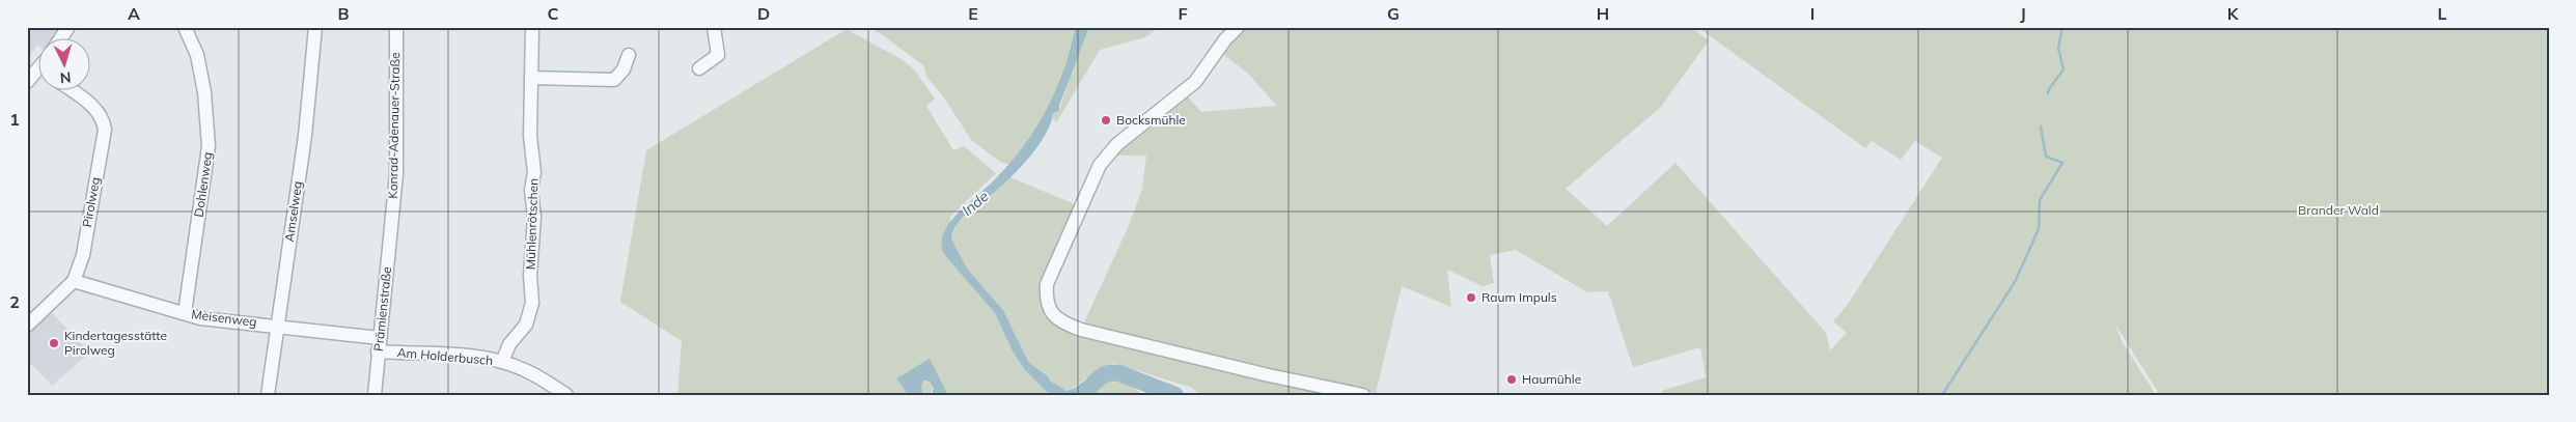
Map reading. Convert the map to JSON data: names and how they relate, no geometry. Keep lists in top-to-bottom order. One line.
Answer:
{"streets":{"street":["Konrad-Adenauer-Straße","Dohlenweg","Pirolweg","Amselweg","Mühlenrötschen","Prämienstraße","Meisenweg","Am Holderbusch"]},"crossings":[["Konrad-Adenauer-Straße","Prämienstraße"],["Dohlenweg","Meisenweg"],["Pirolweg","Meisenweg"],["Amselweg","Meisenweg"],["Mühlenrötschen","Am Holderbusch"],["Prämienstraße","Meisenweg"],["Prämienstraße","Am Holderbusch"]],"water":["Inde"],"parks":["Brander Wald"],"places":["Bocksmühle","Raum Impuls","Kindertagesstätte Pirolweg","Haumühle"],"north":"bottom","grid":{"columns":["A","B","C","D","E","F","G","H","I","J","K","L"],"rows":["1","2"]}}
